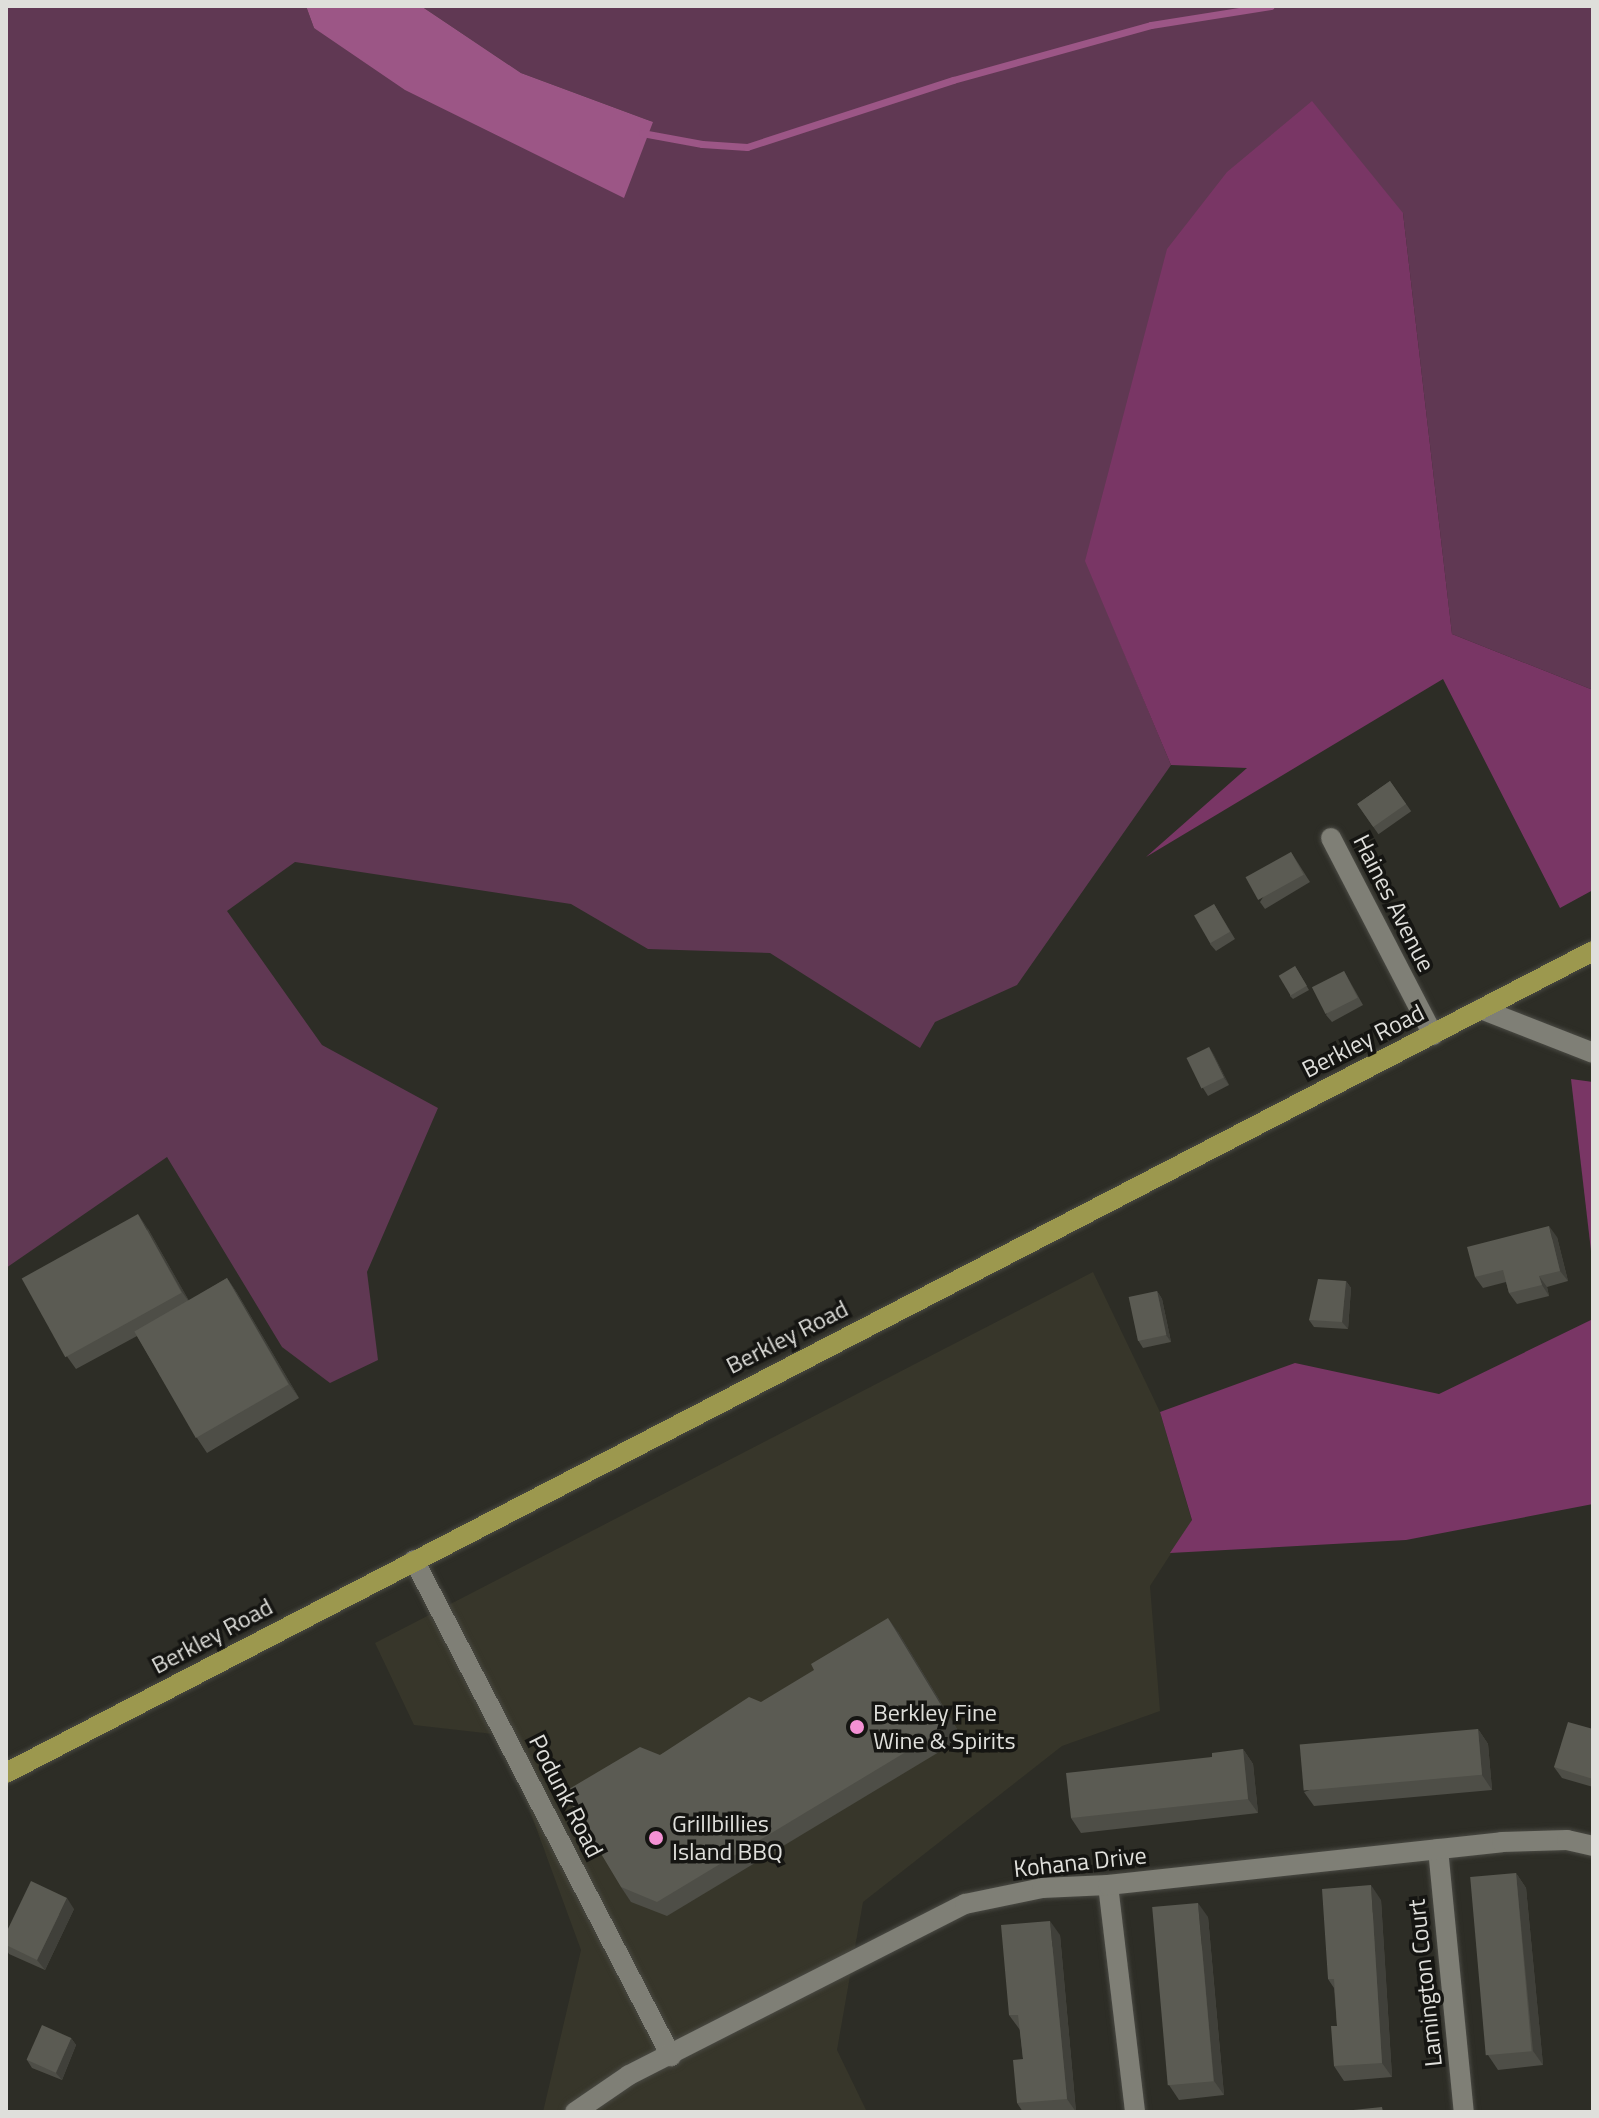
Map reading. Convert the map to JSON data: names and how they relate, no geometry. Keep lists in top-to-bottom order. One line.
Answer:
{"streets":{"main road":["Berkley Road"],"street":["Haines Avenue","Podunk Road","Kohana Drive","Lamington Court"]},"crossings":[["Haines Avenue","Berkley Road"],["Berkley Road","Podunk Road"],["Podunk Road","Kohana Drive"],["Kohana Drive","Lamington Court"]],"places":["Berkley Fine Wine & Spirits","Grillbillies Island BBQ"]}
